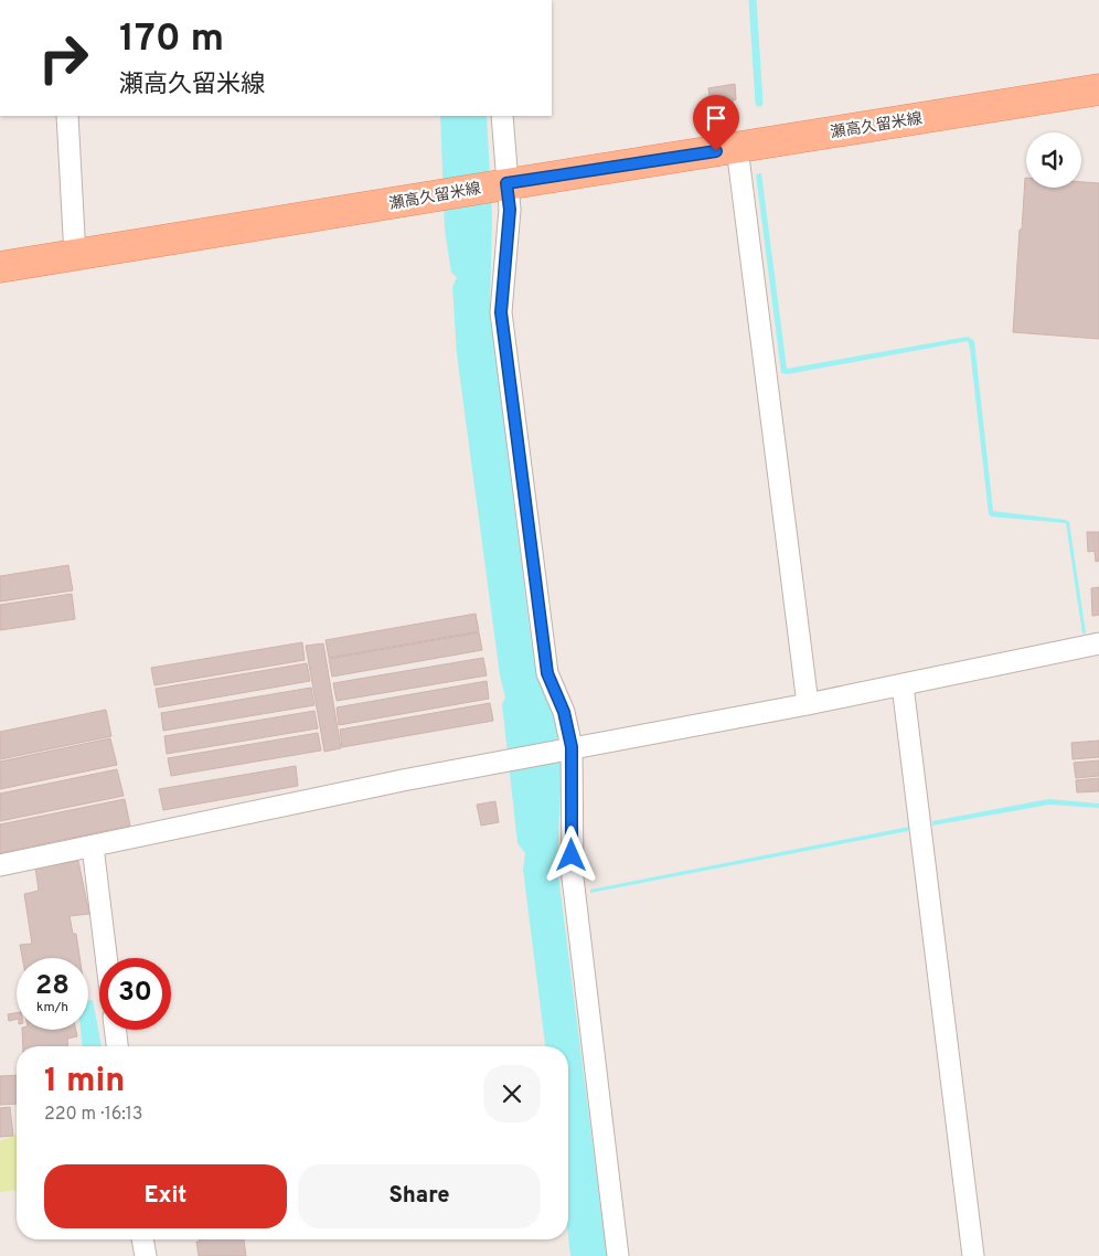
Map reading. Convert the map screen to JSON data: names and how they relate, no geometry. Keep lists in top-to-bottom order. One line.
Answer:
{"streets":{"main road":["瀬高久留米線"]},"page":{"turn":["170 m","瀬高久留米線"],"speed":"28 km/h","limit":"30","heading":["1 min","220 m · 16:13"],"buttons":["Exit","Share"]}}
